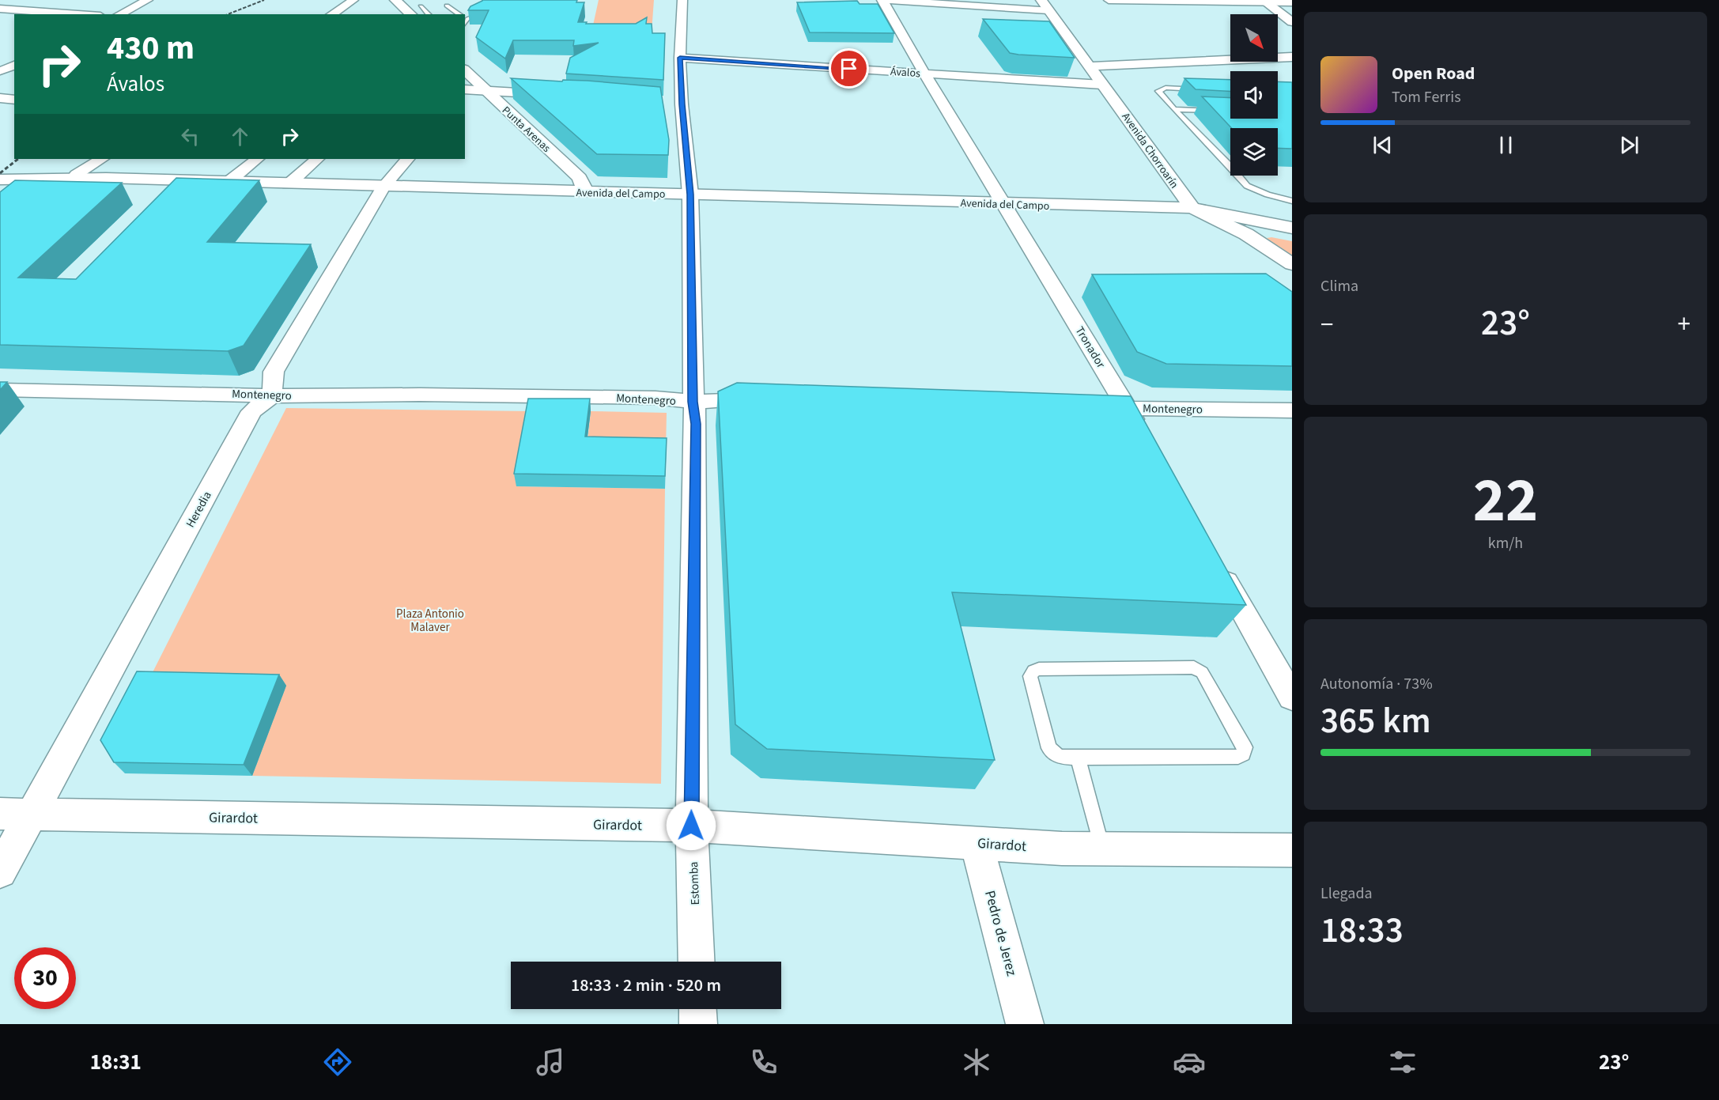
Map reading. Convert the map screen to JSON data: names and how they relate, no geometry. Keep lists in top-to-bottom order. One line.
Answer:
{"streets":{"main road":["Punta Arenas","Avenida Chorroarín","Avenida del Campo"],"street":["Ávalos","Tronador","Montenegro","Heredia","Girardot","Estomba","Pedro de Jerez"]},"crossings":[["Ávalos","Avenida Chorroarín"],["Ávalos","Tronador"],["Ávalos","Estomba"],["Punta Arenas","Avenida del Campo"],["Avenida Chorroarín","Avenida del Campo"],["Avenida del Campo","Tronador"],["Avenida del Campo","Estomba"],["Tronador","Montenegro"],["Montenegro","Heredia"],["Montenegro","Estomba"],["Heredia","Girardot"],["Girardot","Estomba"],["Girardot","Pedro de Jerez"]],"parks":["Plaza Antonio Malaver"],"north":"bottom right","page":{"turn":["430 m","Ávalos"],"song":["Open Road","Tom Ferris"],"tile":["Clima",["22","km/h"],["Autonomía · 73%","365 km"],["Llegada","18:33"]],"heat":["−","23°","+"],"limit":"30","trip":"18:33 · 2 min · 520 m","tabs":["18:31","23°"]}}
